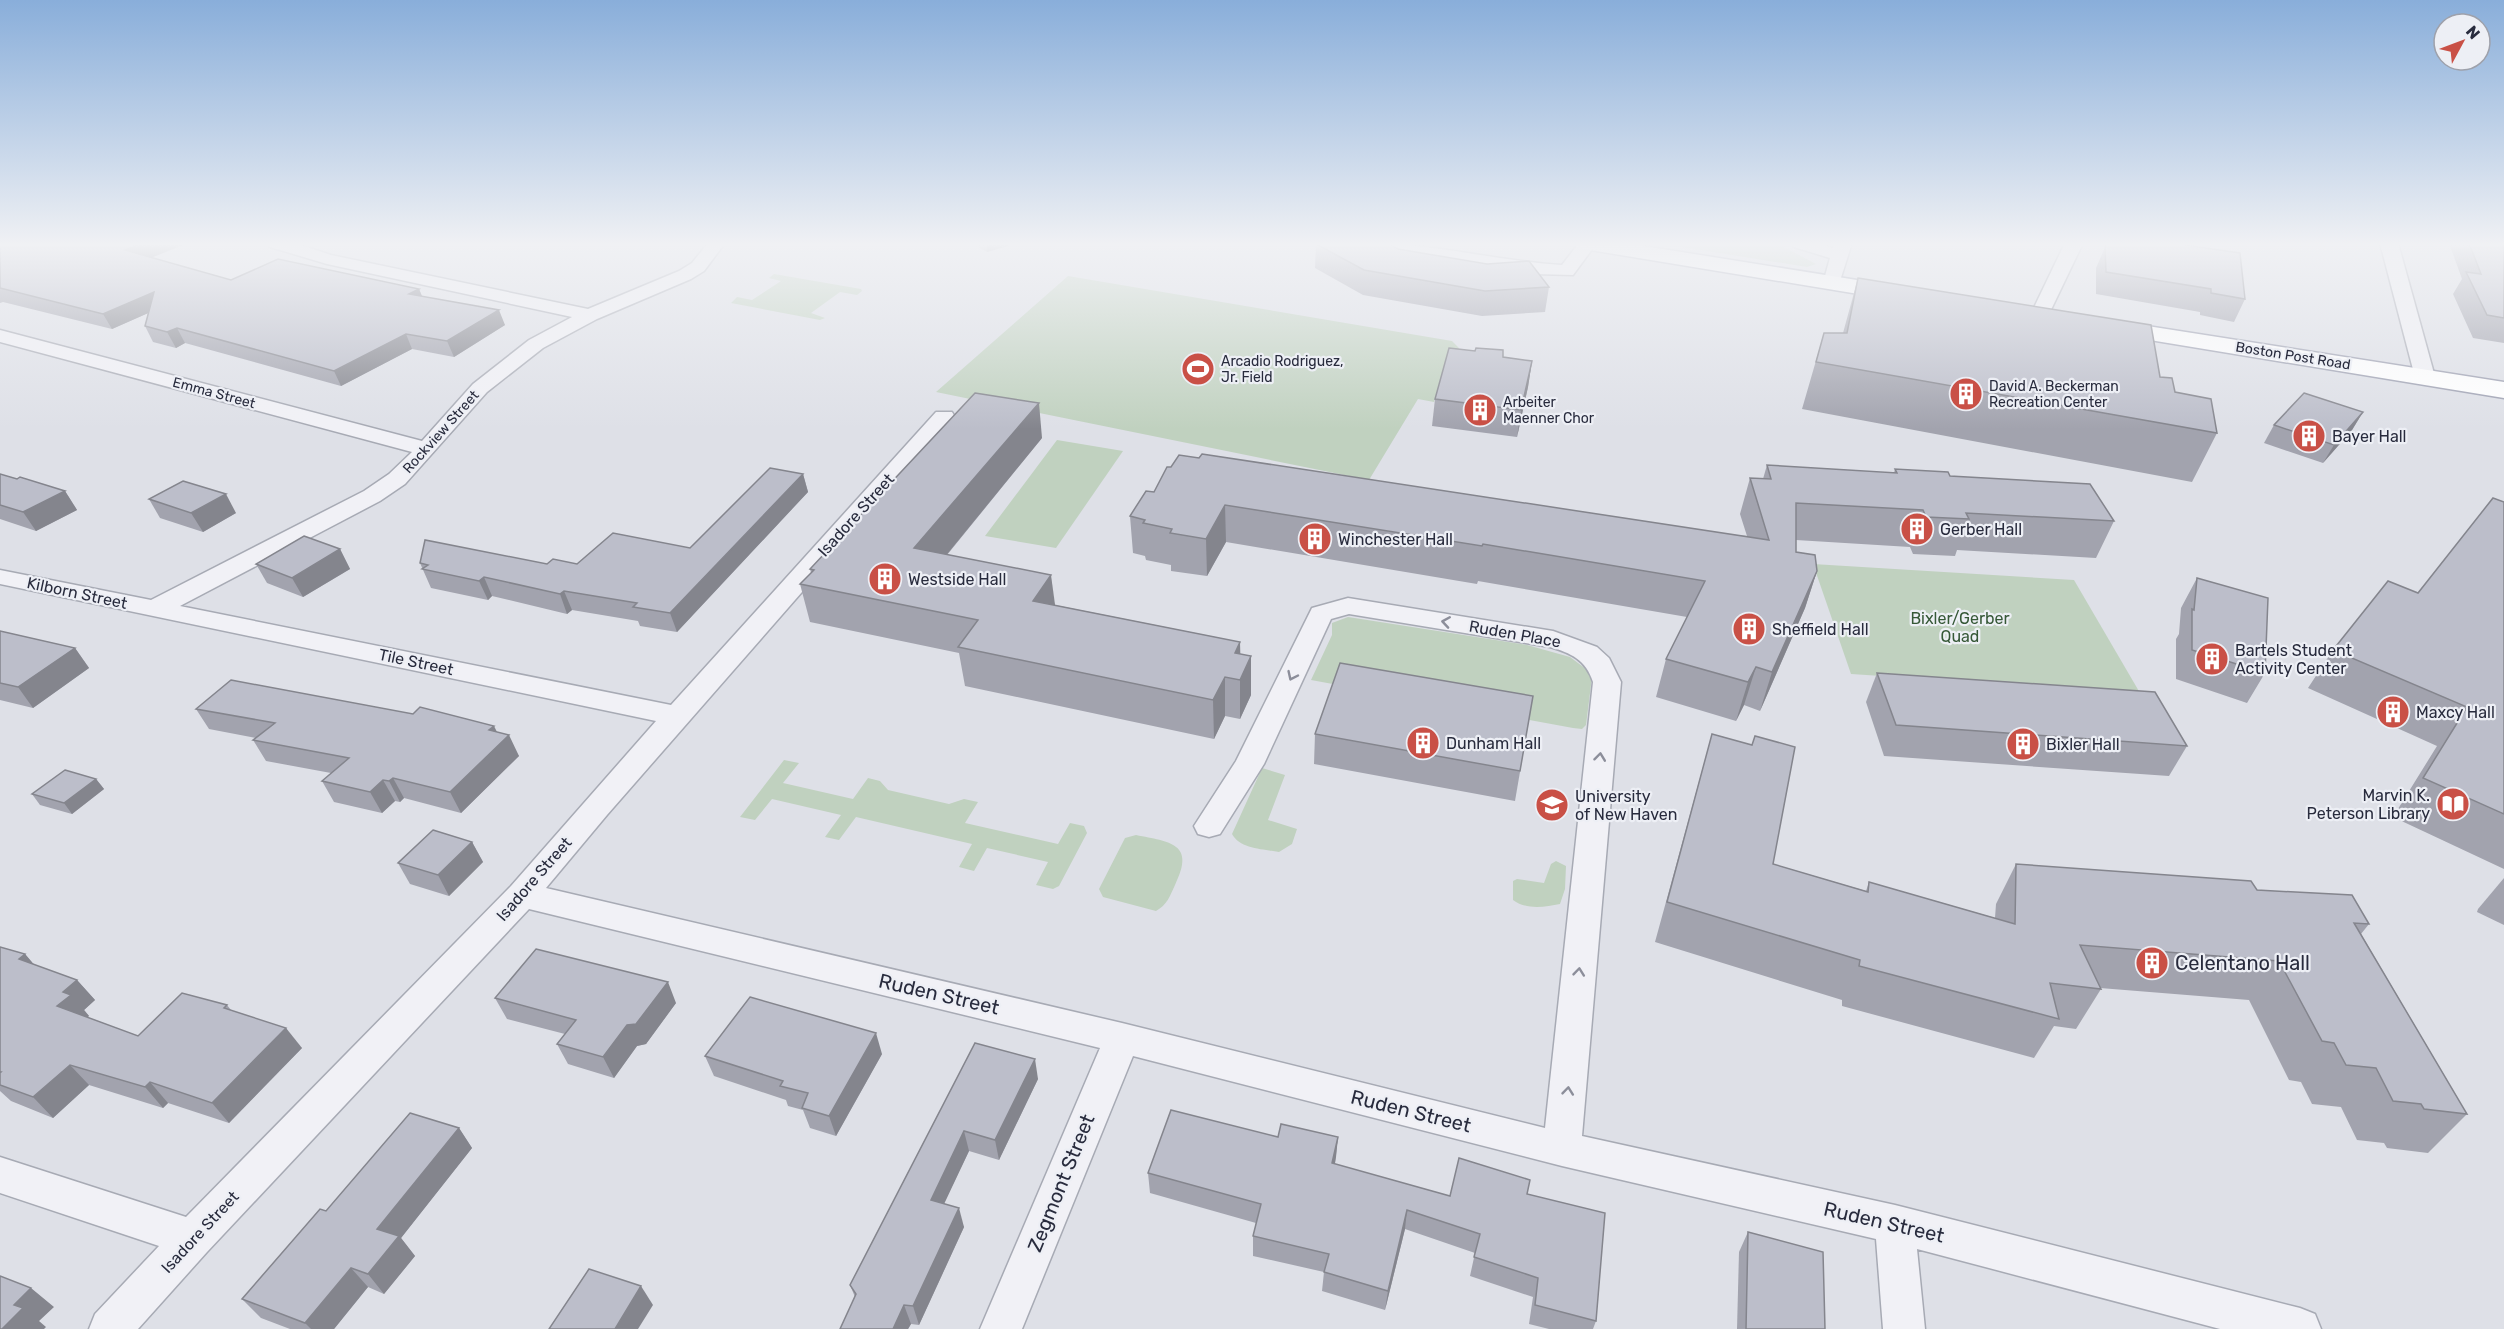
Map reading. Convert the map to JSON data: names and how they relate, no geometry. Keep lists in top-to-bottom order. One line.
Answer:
{"streets":{"main road":["Boston Post Road"],"street":["Emma Street","Rockview Street","Isadore Street","Kilborn Street","Ruden Place","Tile Street","Ruden Street","Zegmont Street"]},"crossings":[["Emma Street","Rockview Street"],["Rockview Street","Kilborn Street"],["Rockview Street","Tile Street"],["Isadore Street","Tile Street"],["Isadore Street","Ruden Street"],["Kilborn Street","Tile Street"],["Ruden Place","Ruden Street"],["Ruden Street","Zegmont Street"]],"parks":["Bixler/Gerber Quad"],"places":{"sports":["Arcadio Rodriguez, Jr. Field"],"building":["David A. Beckerman Recreation Center","Arbeiter Maenner Chor","Bayer Hall","Gerber Hall","Winchester Hall","Westside Hall","Sheffield Hall","Bartels Student Activity Center","Maxcy Hall","Dunham Hall","Bixler Hall","Celentano Hall"],"library":["Marvin K. Peterson Library"],"school or university":["University of New Haven"]},"north":"top right"}
